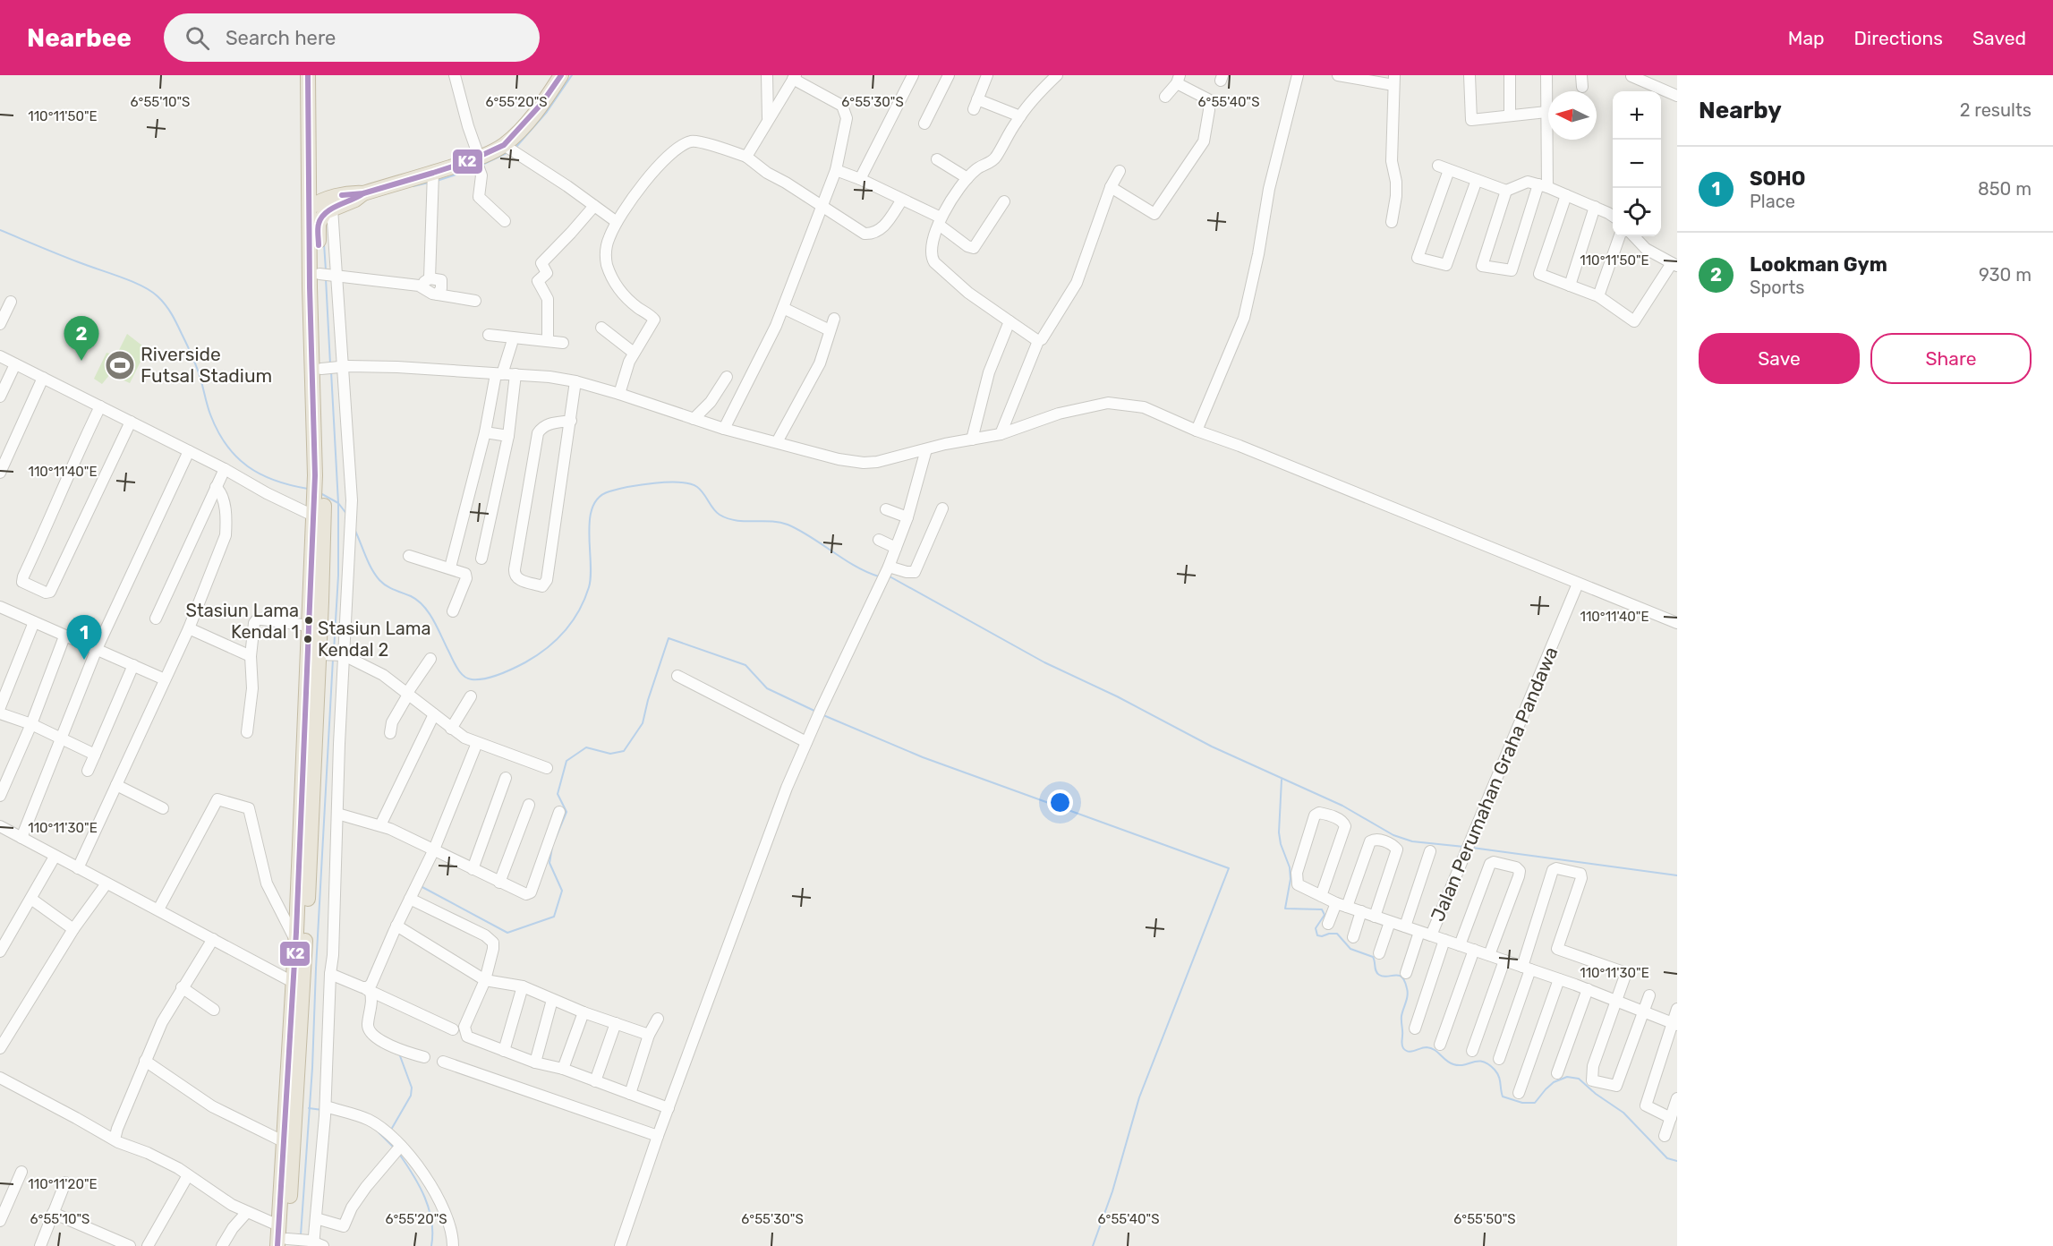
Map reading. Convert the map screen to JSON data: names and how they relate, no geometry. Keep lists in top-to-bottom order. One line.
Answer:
{"streets":{"street":["Jalan Perumahan Graha Pandawa"]},"places":{"sports":["Riverside Futsal Stadium"],"other":["Stasiun Lama Kendal 1","Stasiun Lama Kendal 2"]},"lines":["transit line K2"],"north":"left","page":{"header":"Nearbee","search":"Search here","nav":["Map","Directions","Saved"],"heading":["Nearby","2 results"],"map_buttons":["+","−"],"list":[{"mark":"1","name":"SOHO","note":"Place","value":"850 m"},{"mark":"2","name":"Lookman Gym","note":"Sports","value":"930 m"}],"pins":["2","1"],"buttons":["Save","Share"]},"coordinates":["6°55'10\"S","6°55'20\"S","6°55'30\"S","6°55'40\"S","110°11'50\"E","110°11'40\"E","110°11'30\"E","110°11'20\"E","6°55'50\"S"]}
